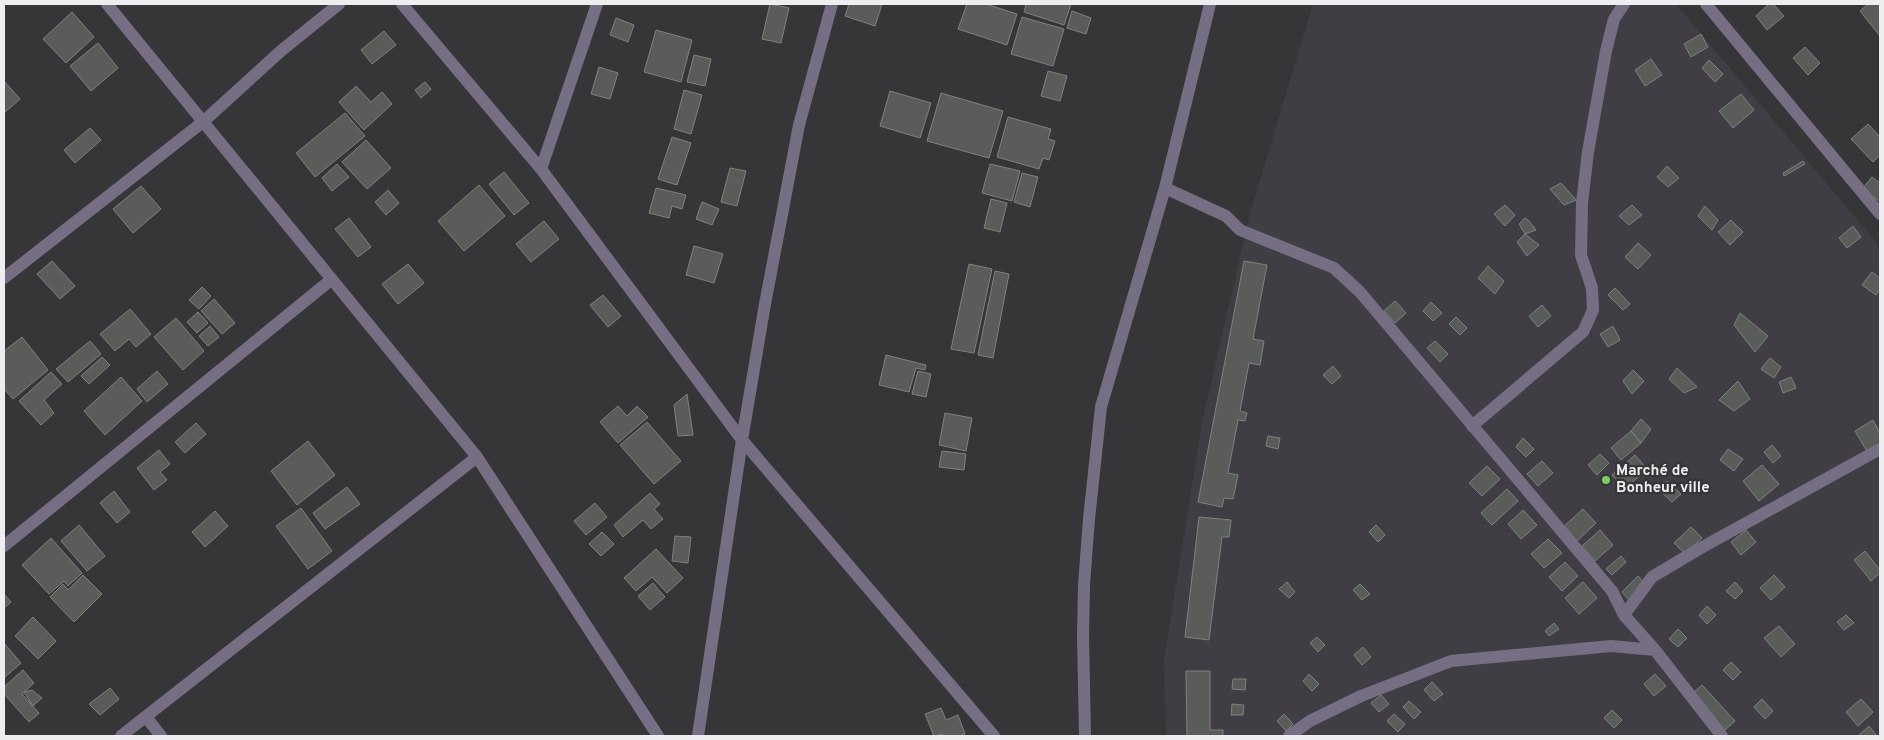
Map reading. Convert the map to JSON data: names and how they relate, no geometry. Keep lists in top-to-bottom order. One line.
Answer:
{"places":["Marché de Bonheur ville"]}
